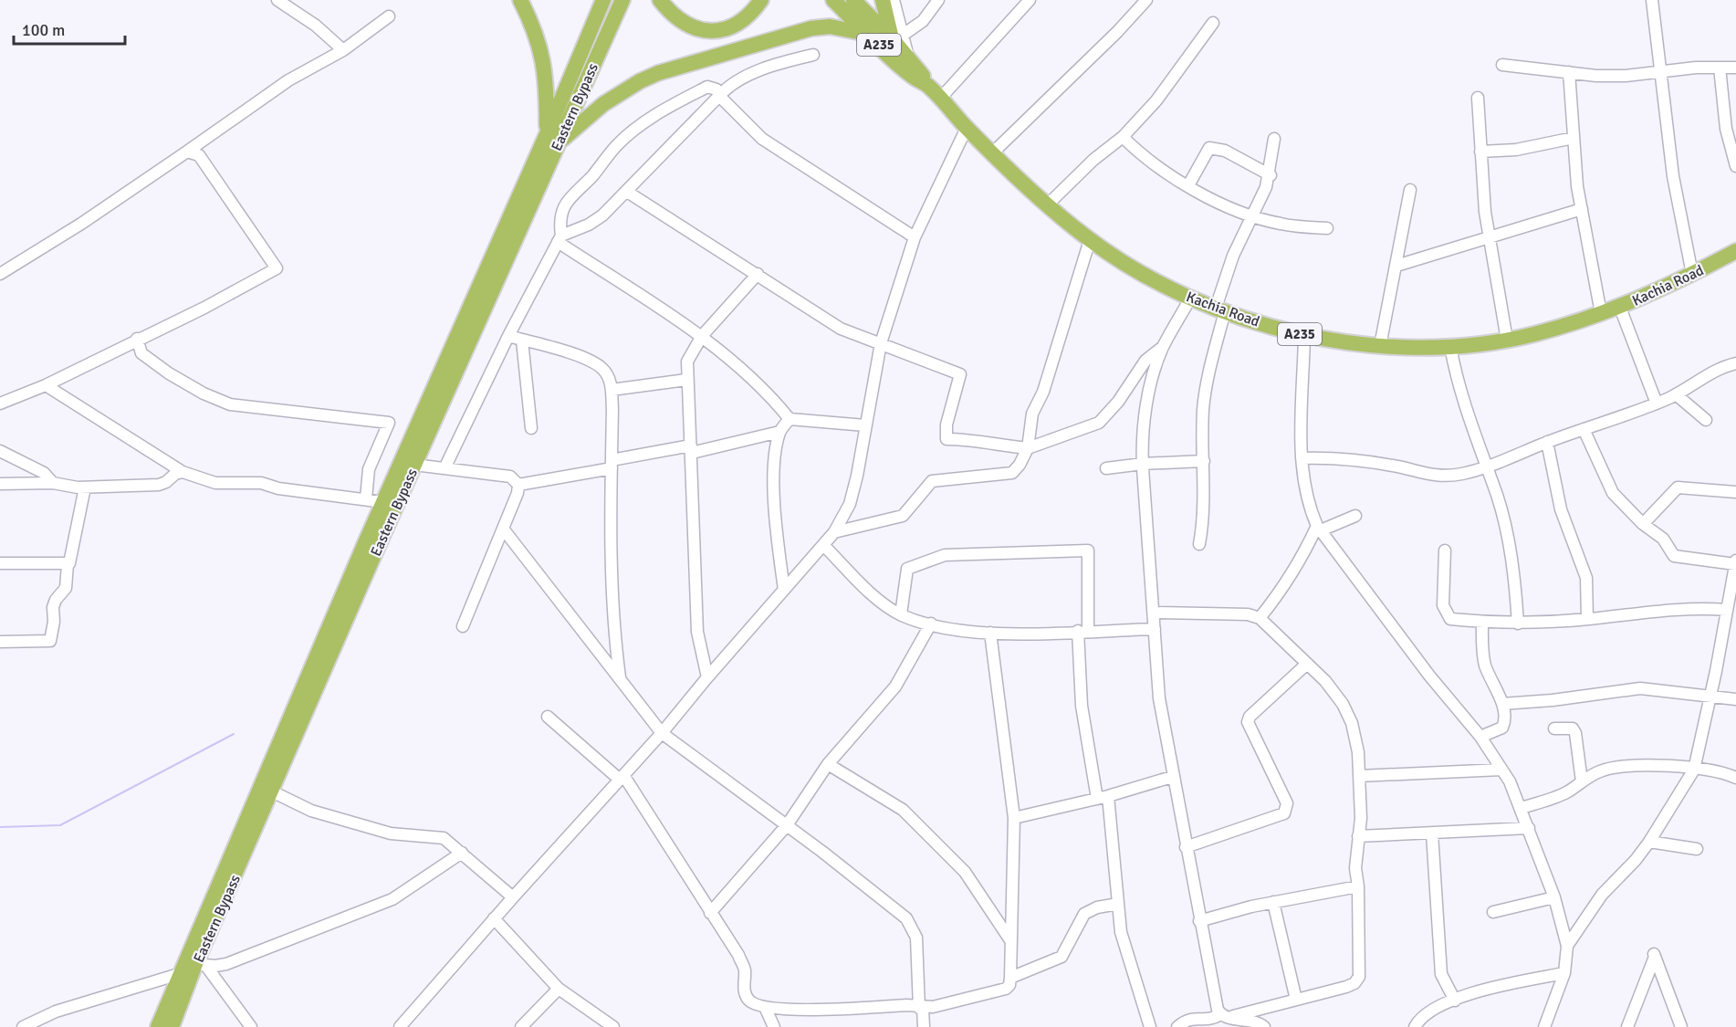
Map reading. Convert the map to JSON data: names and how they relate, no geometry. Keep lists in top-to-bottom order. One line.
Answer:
{"streets":{"highway":["A235","Eastern Bypass","Kachia Road"]},"crossings":[["A235","Kachia Road"]],"scale_bar":"100 m"}
